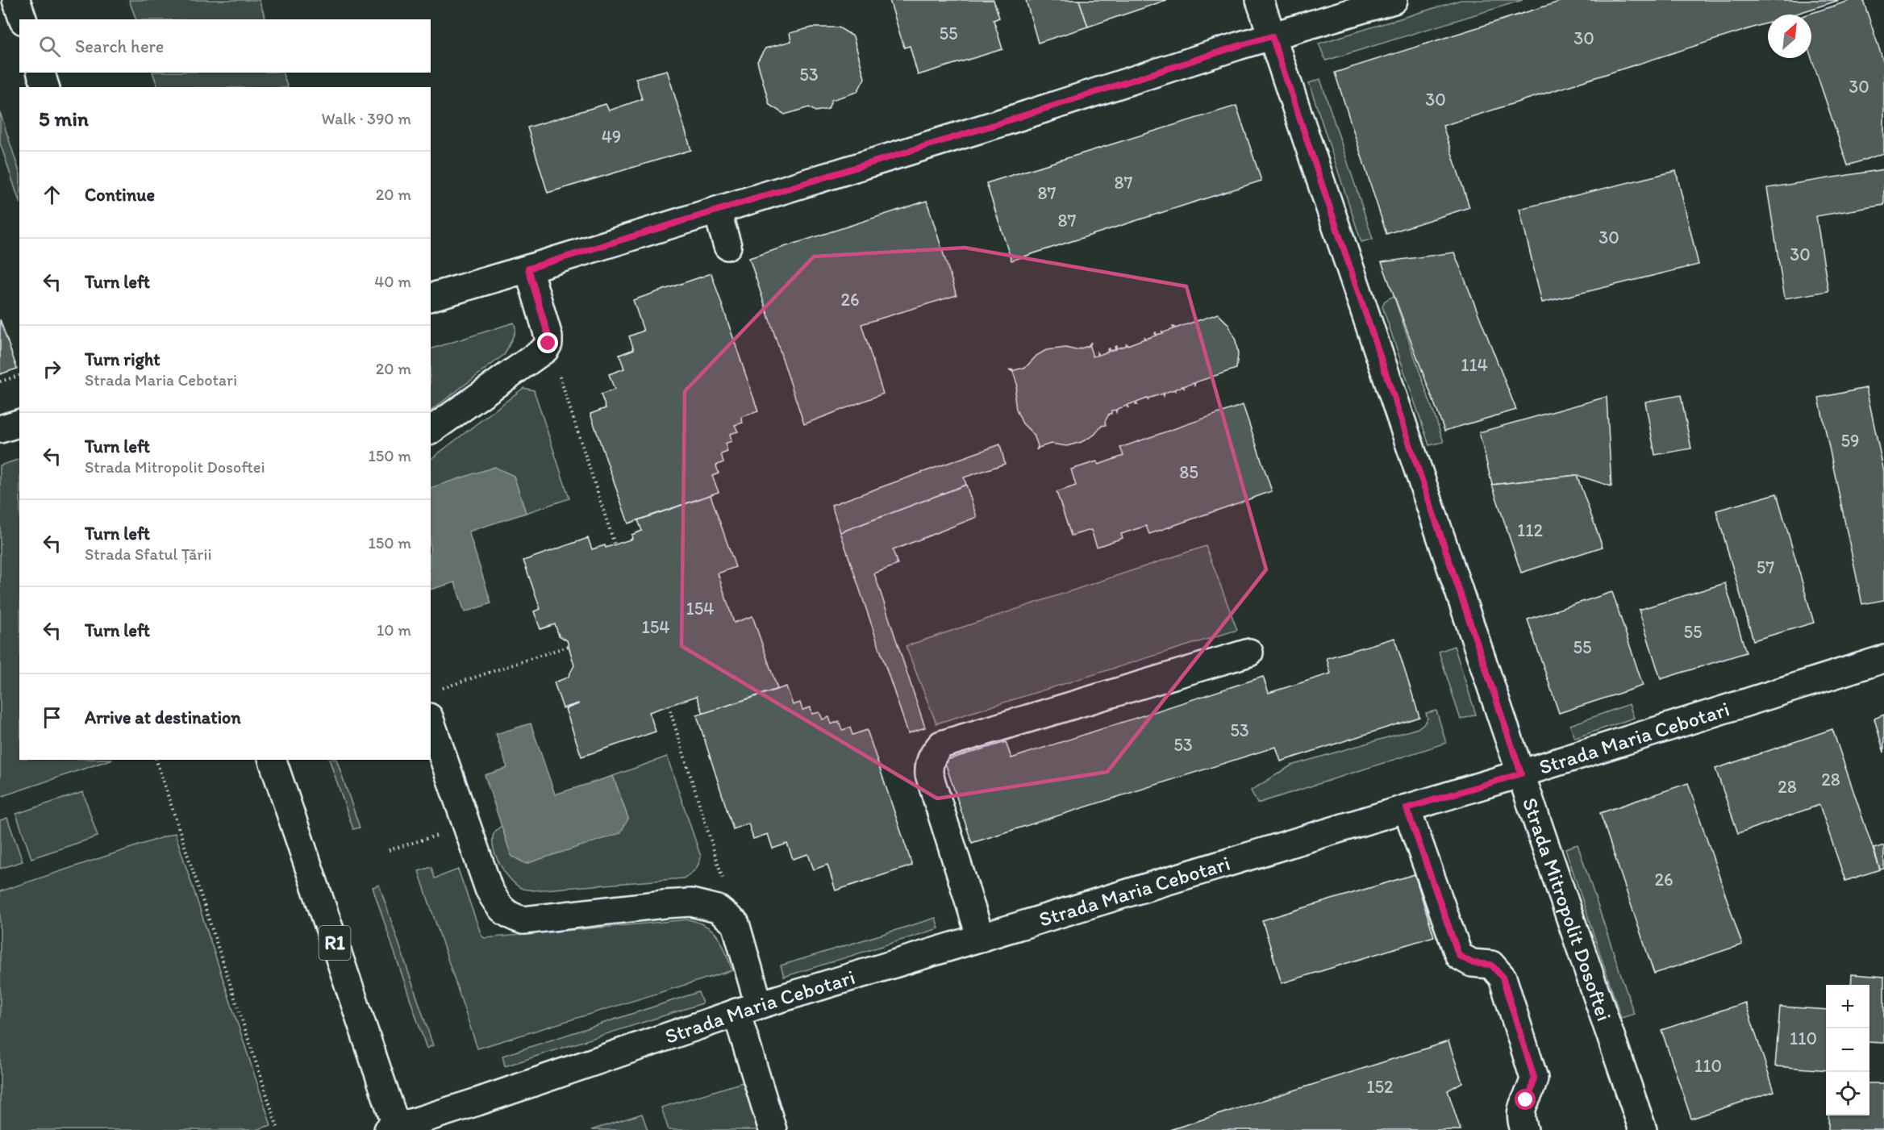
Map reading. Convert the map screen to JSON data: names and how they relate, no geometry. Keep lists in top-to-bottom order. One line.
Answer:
{"streets":{"street":["Strada Maria Cebotari","Strada Mitropolit Dosoftei","R1"]},"crossings":[["Strada Maria Cebotari","Strada Mitropolit Dosoftei"],["Strada Maria Cebotari","R1"]],"house_numbers":["55","30","53","30","30","49","87","87","87","30","30","26","114","59","85","112","57","154","154","55","55","53","53","28","28","26","110","110","152"],"north":"top right","page":{"search":"Search here","heading":["5 min","Walk · 390 m"],"list":[["Continue","20 m"],["Turn left","40 m"],["Turn right","Strada Maria Cebotari","20 m"],["Turn left","Strada Mitropolit Dosoftei","150 m"],["Turn left","Strada Sfatul Țării","150 m"],["Turn left","10 m"],"Arrive at destination"],"map_buttons":["+","−"]}}
